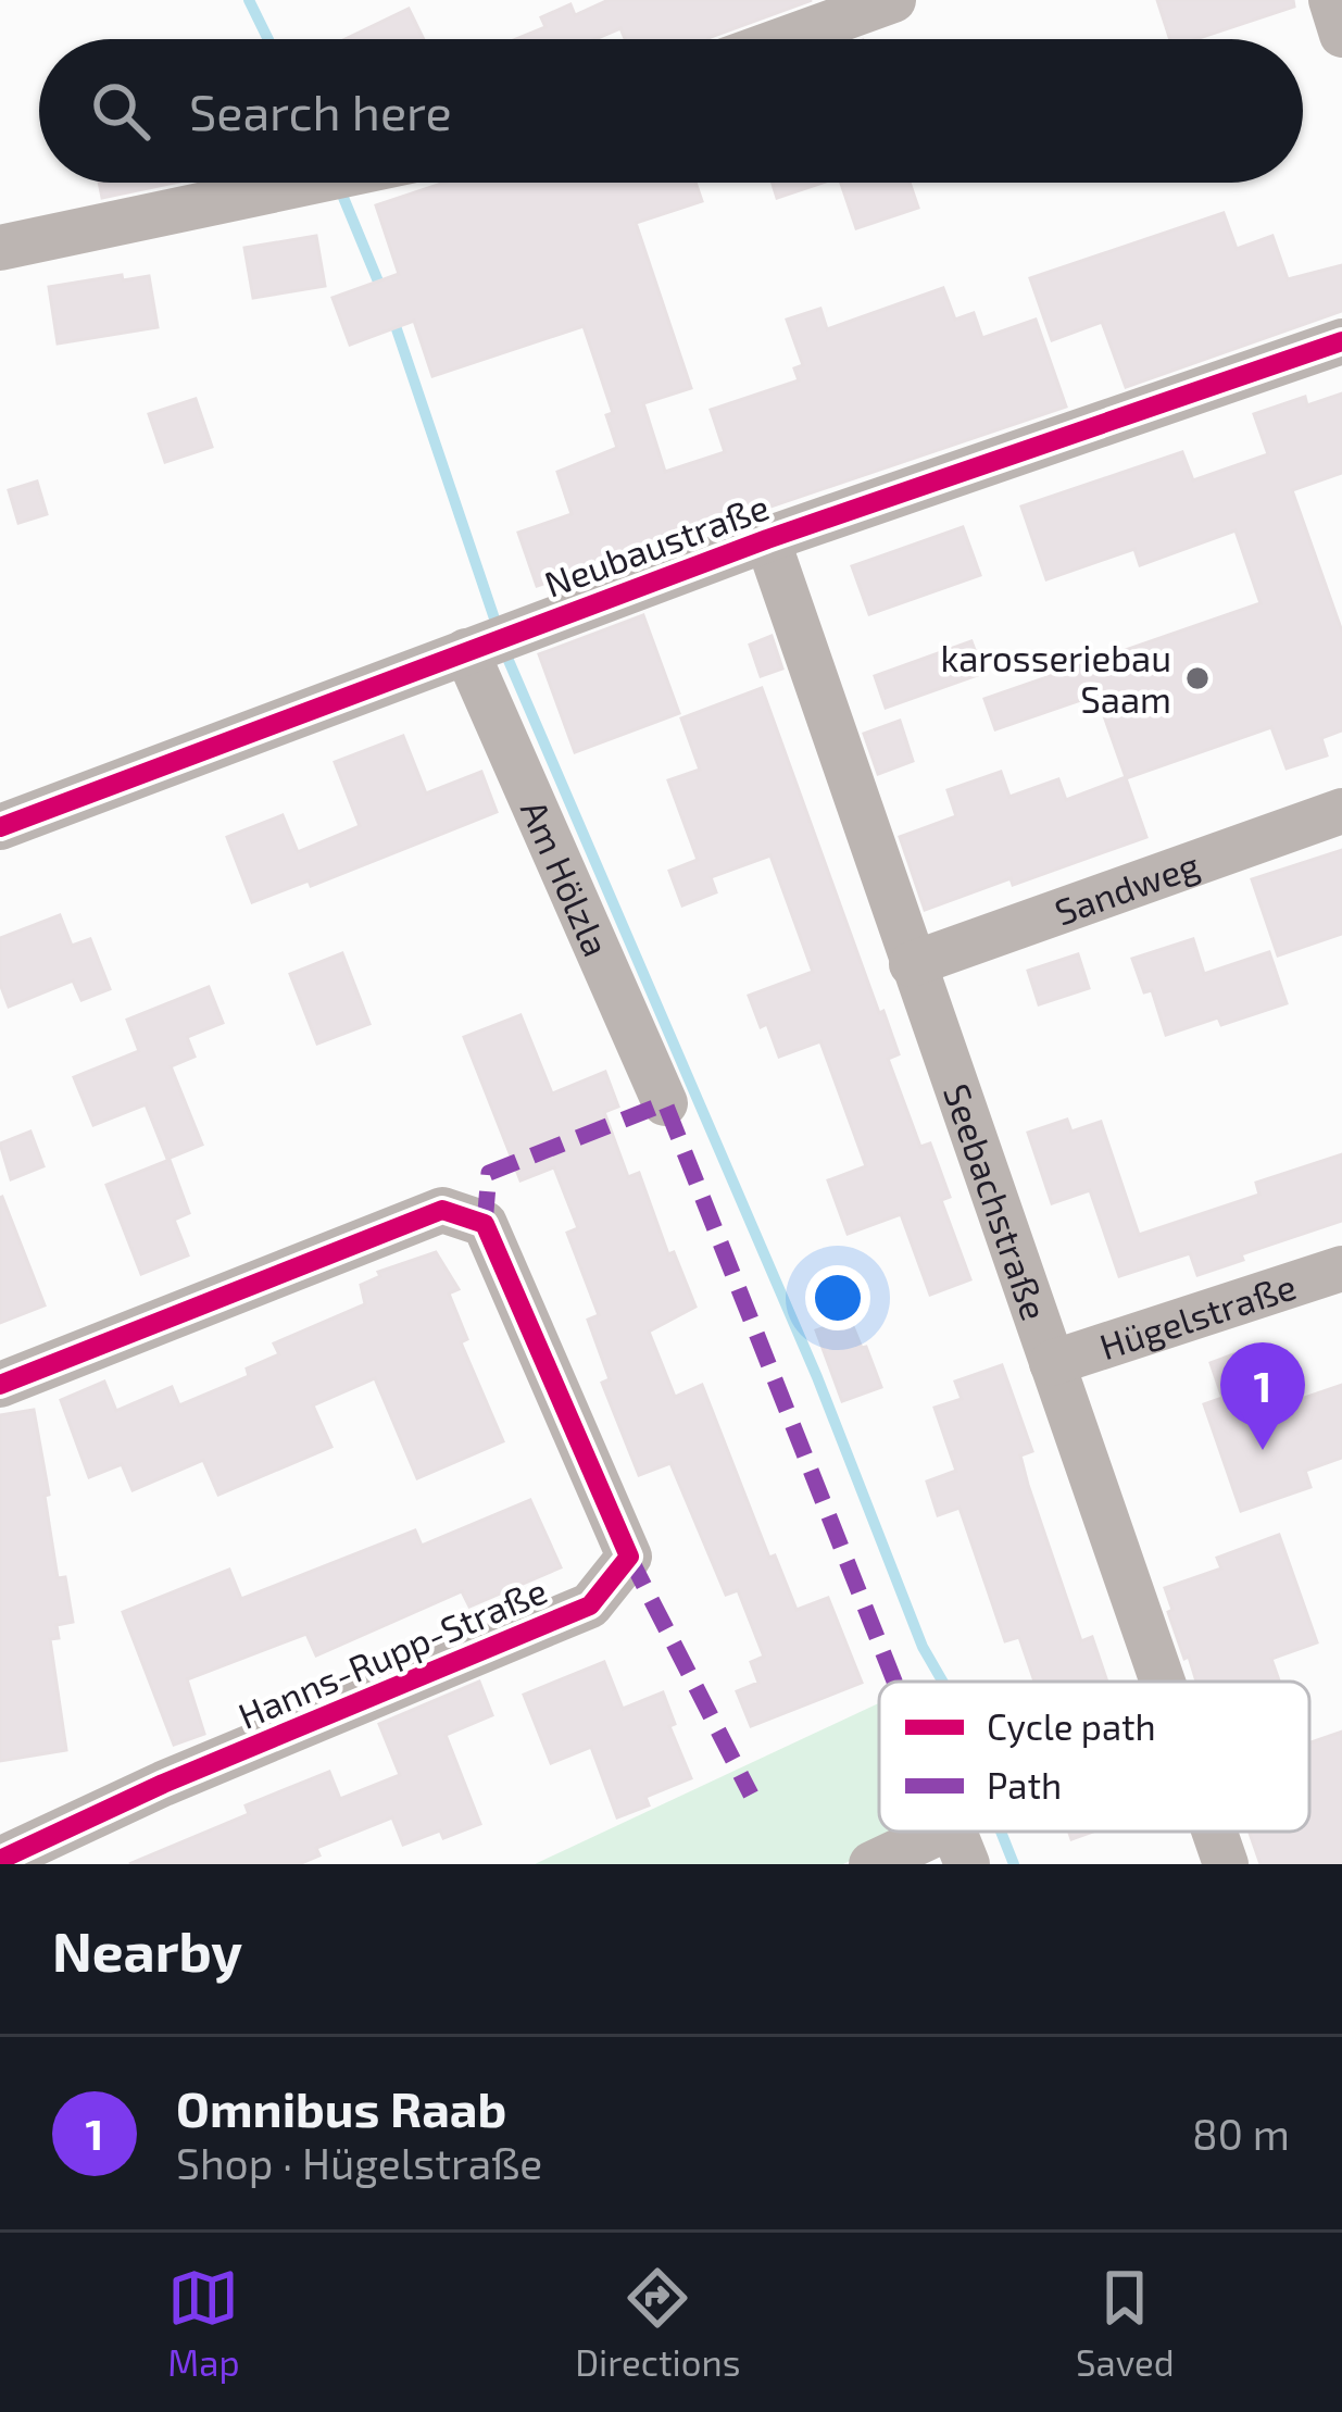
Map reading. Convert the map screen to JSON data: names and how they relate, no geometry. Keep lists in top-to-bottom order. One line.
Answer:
{"streets":{"street":["Neubaustraße","Am Hölzla","Sandweg","Seebachstraße","Hügelstraße","Hanns-Rupp-Straße"]},"crossings":[["Neubaustraße","Am Hölzla"],["Neubaustraße","Seebachstraße"],["Sandweg","Seebachstraße"],["Seebachstraße","Hügelstraße"]],"places":["karosseriebau Saam"],"legend":["Cycle path","Path"],"page":{"search":"Search here","pins":"1","heading":"Nearby","list":[{"mark":"1","name":"Omnibus Raab","note":"Shop · Hügelstraße","value":"80 m"}],"nav":["Map","Directions","Saved"]}}
